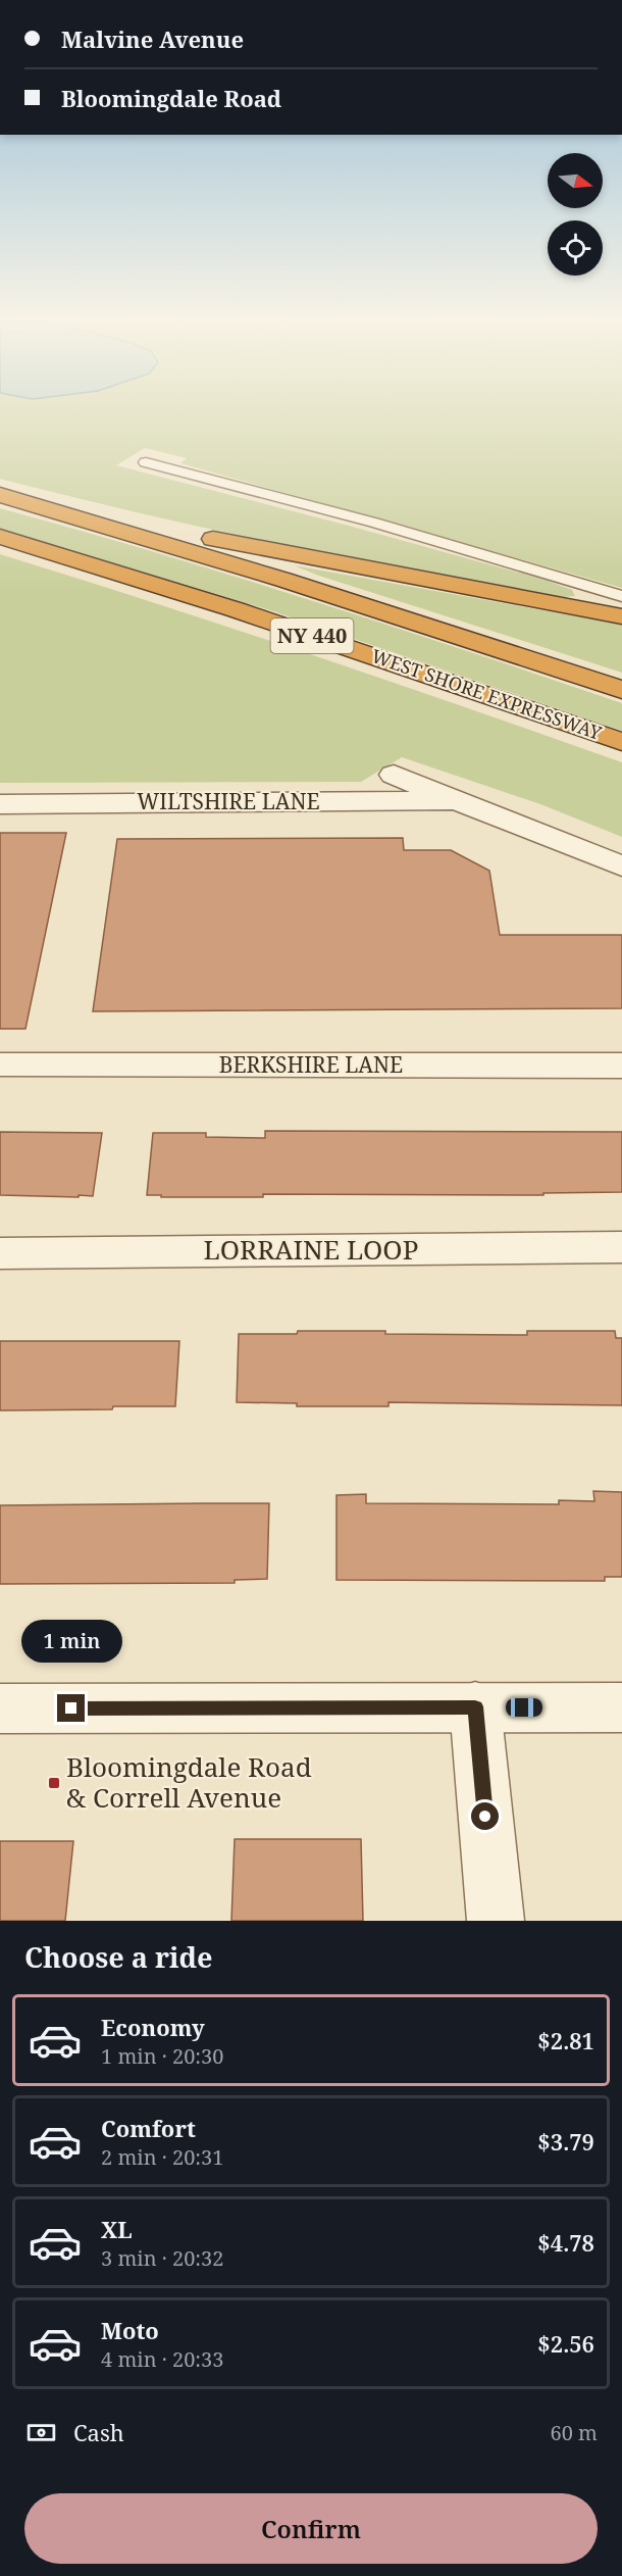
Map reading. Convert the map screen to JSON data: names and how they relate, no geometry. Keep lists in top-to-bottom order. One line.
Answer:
{"streets":{"highway":["NY 440","WEST SHORE EXPRESSWAY"],"street":["WILTSHIRE LANE","BERKSHIRE LANE","LORRAINE LOOP"]},"places":{"transit":["Bloomingdale Road & Correll Avenue"]},"north":"right","page":{"banner":["Malvine Avenue","Bloomingdale Road"],"bubble":"1 min","heading":"Choose a ride","list":[{"name":"Economy","note":"1 min · 20:30","value":"$2.81"},{"name":"Comfort","note":"2 min · 20:31","value":"$3.79"},{"name":"XL","note":"3 min · 20:32","value":"$4.78"},{"name":"Moto","note":"4 min · 20:33","value":"$2.56"}],"pay":["Cash","60 m"],"buttons":"Confirm"}}
